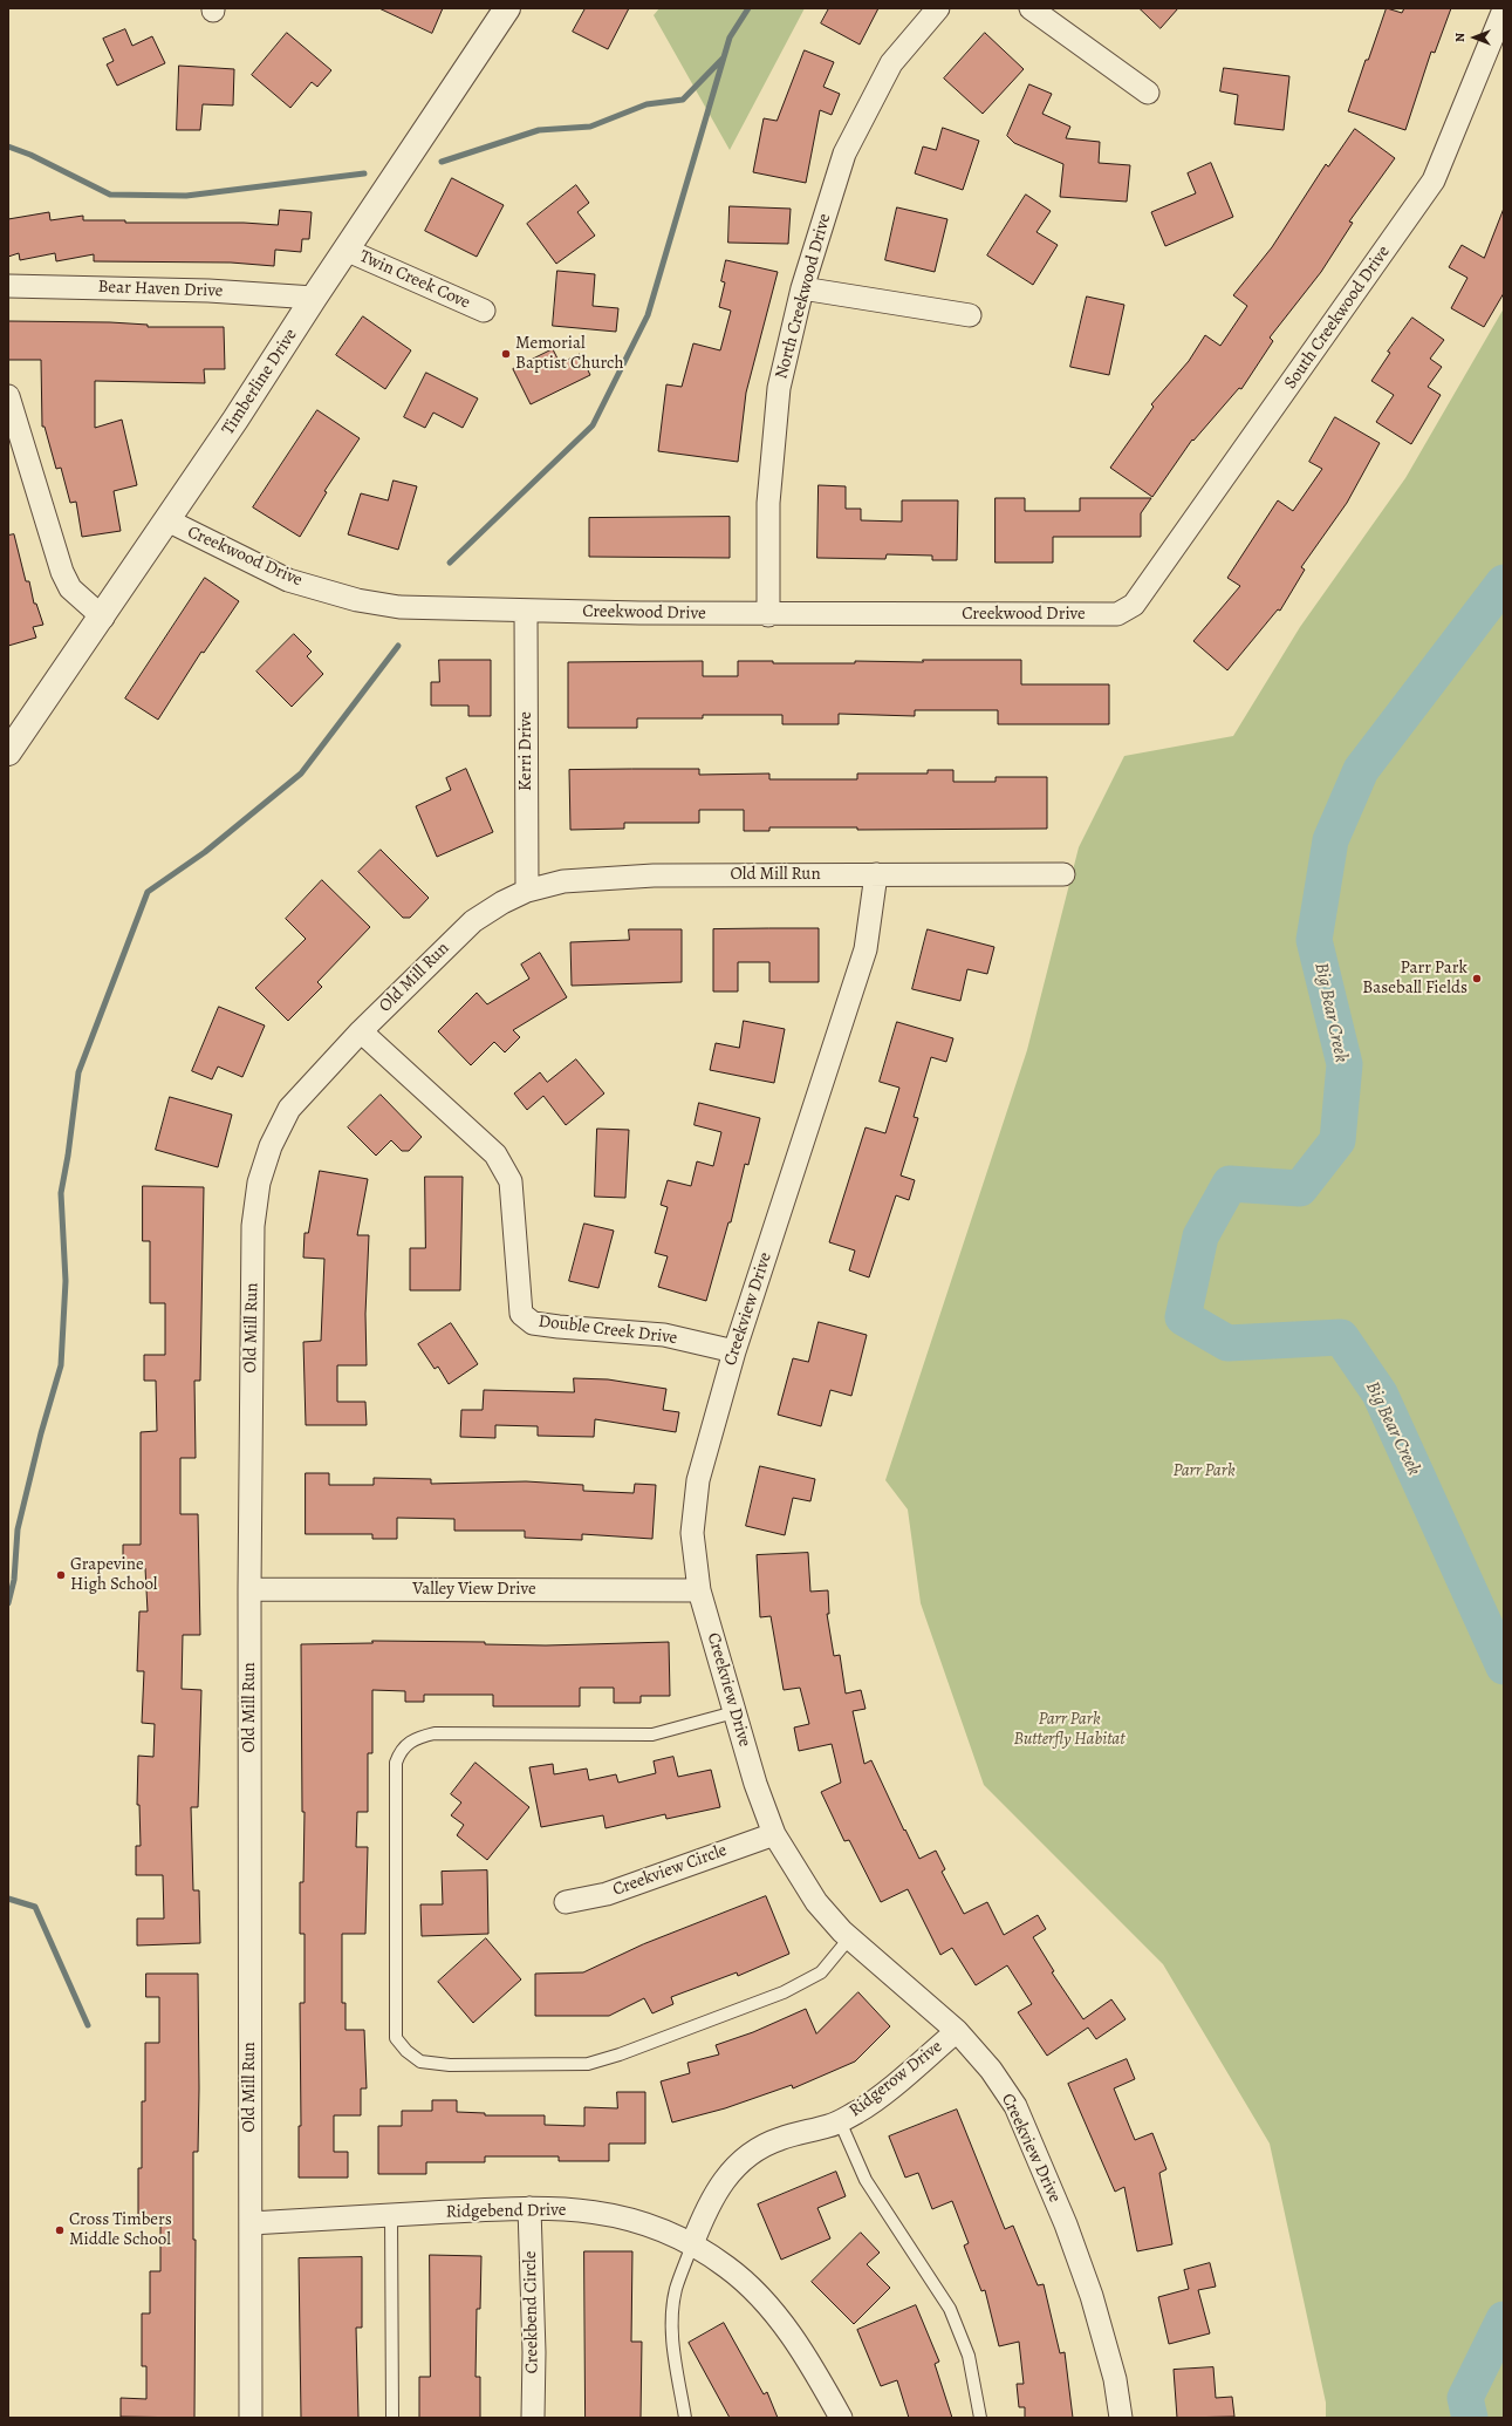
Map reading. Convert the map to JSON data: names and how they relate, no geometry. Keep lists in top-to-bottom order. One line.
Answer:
{"streets":{"street":["Twin Creek Cove","Bear Haven Drive","North Creekwood Drive","South Creekwood Drive","Timberline Drive","Creekwood Drive","Kerri Drive","Old Mill Run","Creekview Drive","Double Creek Drive","Valley View Drive","Creekview Circle","Ridgerow Drive","Ridgebend Drive","Creekbend Circle"]},"crossings":[["Twin Creek Cove","Timberline Drive"],["Bear Haven Drive","Timberline Drive"],["North Creekwood Drive","Creekwood Drive"],["South Creekwood Drive","Creekwood Drive"],["Timberline Drive","Creekwood Drive"],["Creekwood Drive","Kerri Drive"],["Kerri Drive","Old Mill Run"],["Old Mill Run","Creekview Drive"],["Old Mill Run","Double Creek Drive"],["Old Mill Run","Valley View Drive"],["Old Mill Run","Ridgebend Drive"],["Creekview Drive","Double Creek Drive"],["Creekview Drive","Valley View Drive"],["Creekview Drive","Creekview Circle"],["Creekview Drive","Ridgerow Drive"],["Ridgerow Drive","Ridgebend Drive"],["Ridgebend Drive","Creekbend Circle"]],"water":["Big Bear Creek"],"parks":["Parr Park","Parr Park Butterfly Habitat"],"places":["Memorial Baptist Church","Parr Park Baseball Fields","Grapevine High School","Cross Timbers Middle School"],"north":"left"}
